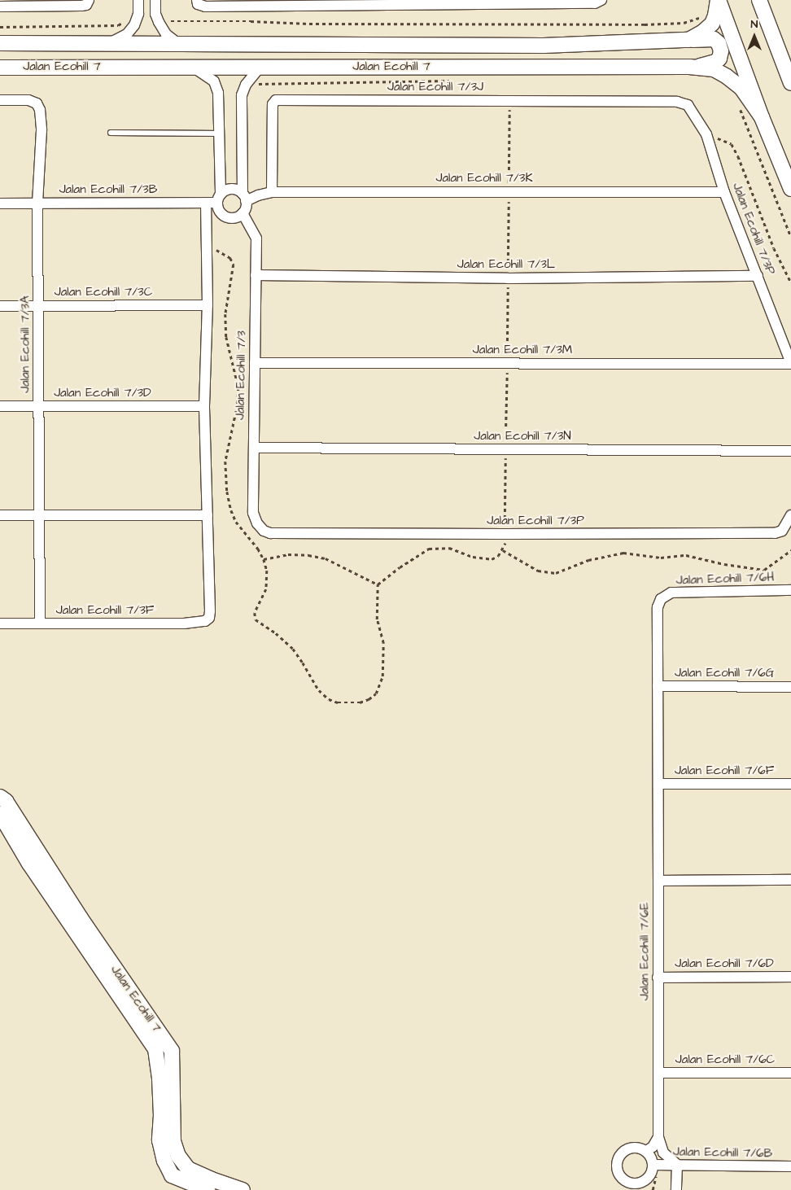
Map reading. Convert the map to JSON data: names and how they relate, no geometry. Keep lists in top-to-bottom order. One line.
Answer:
{"streets":{"street":["Jalan Ecohill 7","Jalan Ecohill 7/3J","Jalan Ecohill 7/3K","Jalan Ecohill 7/3B","Jalan Ecohill 7/3P","Jalan Ecohill 7/3L","Jalan Ecohill 7/3C","Jalan Ecohill 7/3A","Jalan Ecohill 7/3M","Jalan Ecohill 7/3","Jalan Ecohill 7/3D","Jalan Ecohill 7/3N","Jalan Ecohill 7/6H","Jalan Ecohill 7/3F","Jalan Ecohill 7/6G","Jalan Ecohill 7/6F","Jalan Ecohill 7/6E","Jalan Ecohill 7/6D","Jalan Ecohill 7/6C","Jalan Ecohill 7/6B"]},"crossings":[["Jalan Ecohill 7/3J","Jalan Ecohill 7/3K"],["Jalan Ecohill 7/3J","Jalan Ecohill 7/3P"],["Jalan Ecohill 7/3K","Jalan Ecohill 7/3B"],["Jalan Ecohill 7/3K","Jalan Ecohill 7/3P"],["Jalan Ecohill 7/3K","Jalan Ecohill 7/3"],["Jalan Ecohill 7/3B","Jalan Ecohill 7/3A"],["Jalan Ecohill 7/3B","Jalan Ecohill 7/3"],["Jalan Ecohill 7/3P","Jalan Ecohill 7/3L"],["Jalan Ecohill 7/3P","Jalan Ecohill 7/3M"],["Jalan Ecohill 7/3P","Jalan Ecohill 7/3"],["Jalan Ecohill 7/3L","Jalan Ecohill 7/3"],["Jalan Ecohill 7/3C","Jalan Ecohill 7/3A"],["Jalan Ecohill 7/3A","Jalan Ecohill 7/3D"],["Jalan Ecohill 7/3A","Jalan Ecohill 7/3F"],["Jalan Ecohill 7/3M","Jalan Ecohill 7/3"],["Jalan Ecohill 7/3","Jalan Ecohill 7/3N"],["Jalan Ecohill 7/6H","Jalan Ecohill 7/6E"],["Jalan Ecohill 7/6G","Jalan Ecohill 7/6E"],["Jalan Ecohill 7/6F","Jalan Ecohill 7/6E"],["Jalan Ecohill 7/6E","Jalan Ecohill 7/6D"],["Jalan Ecohill 7/6E","Jalan Ecohill 7/6C"]],"north":"top"}
